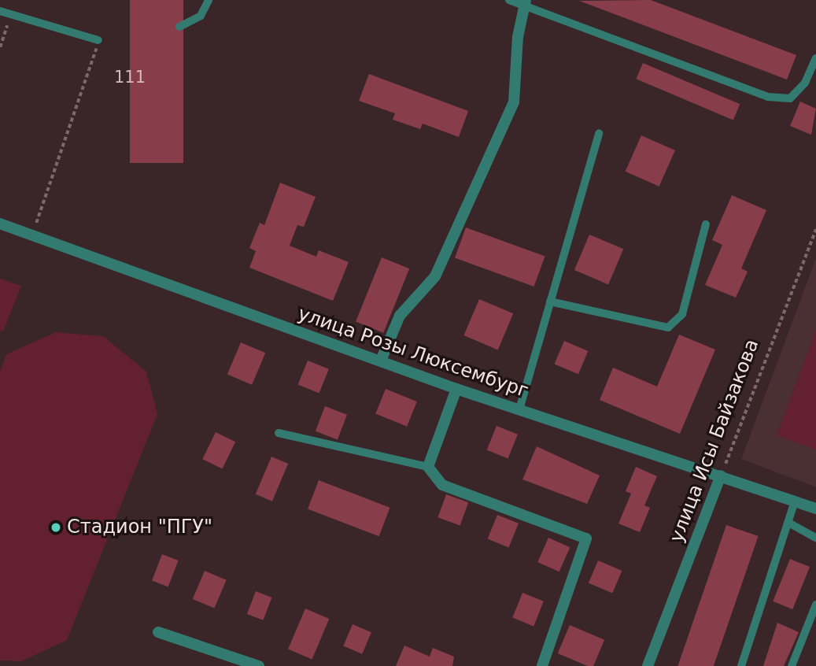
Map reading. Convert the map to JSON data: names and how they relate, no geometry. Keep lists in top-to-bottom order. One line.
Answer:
{"streets":{"street":["улица Розы Люксембург","улица Исы Байзакова"]},"crossings":[["улица Розы Люксембург","улица Исы Байзакова"]],"places":["Стадион \"ПГУ\""],"house_numbers":["111"]}
